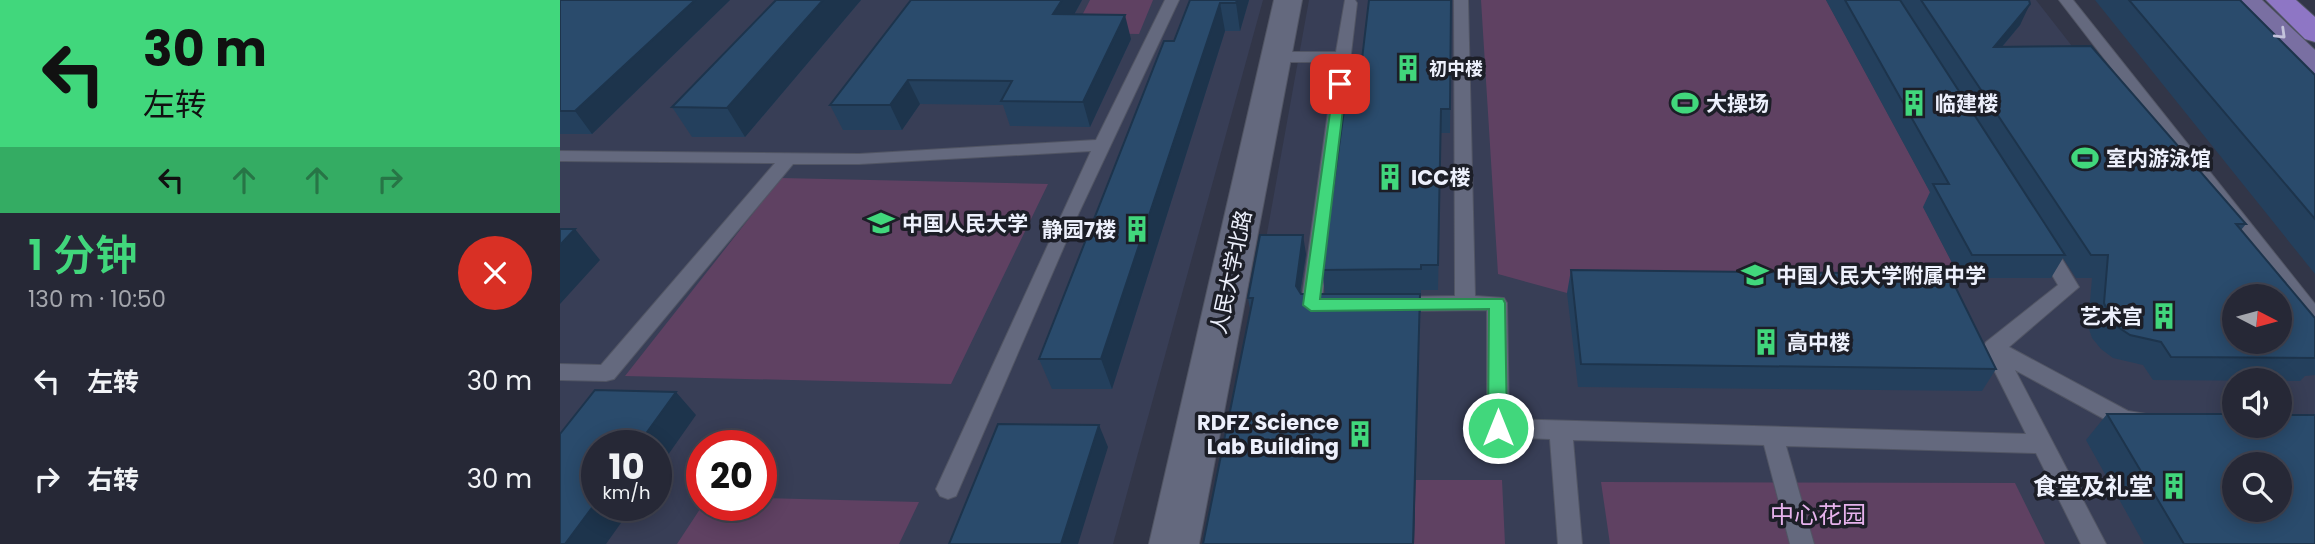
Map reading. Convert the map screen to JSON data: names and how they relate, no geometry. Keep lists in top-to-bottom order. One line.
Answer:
{"streets":{"street":["人民大学北路"]},"parks":["中心花园"],"places":{"building":["初中楼","临建楼","ICC楼","静园7楼","艺术宫","高中楼","RDFZ Science Lab Building","食堂及礼堂"],"sports":["大操场","室内游泳馆"],"school or university":["中国人民大学","中国人民大学附属中学"]},"north":"right","page":{"turn":["30 m","左转"],"heading":["1 分钟","130 m · 10:50"],"list":[{"name":"左转","value":"30 m"},{"name":"右转","value":"30 m"}],"speed":"10 km/h","limit":"20"}}
